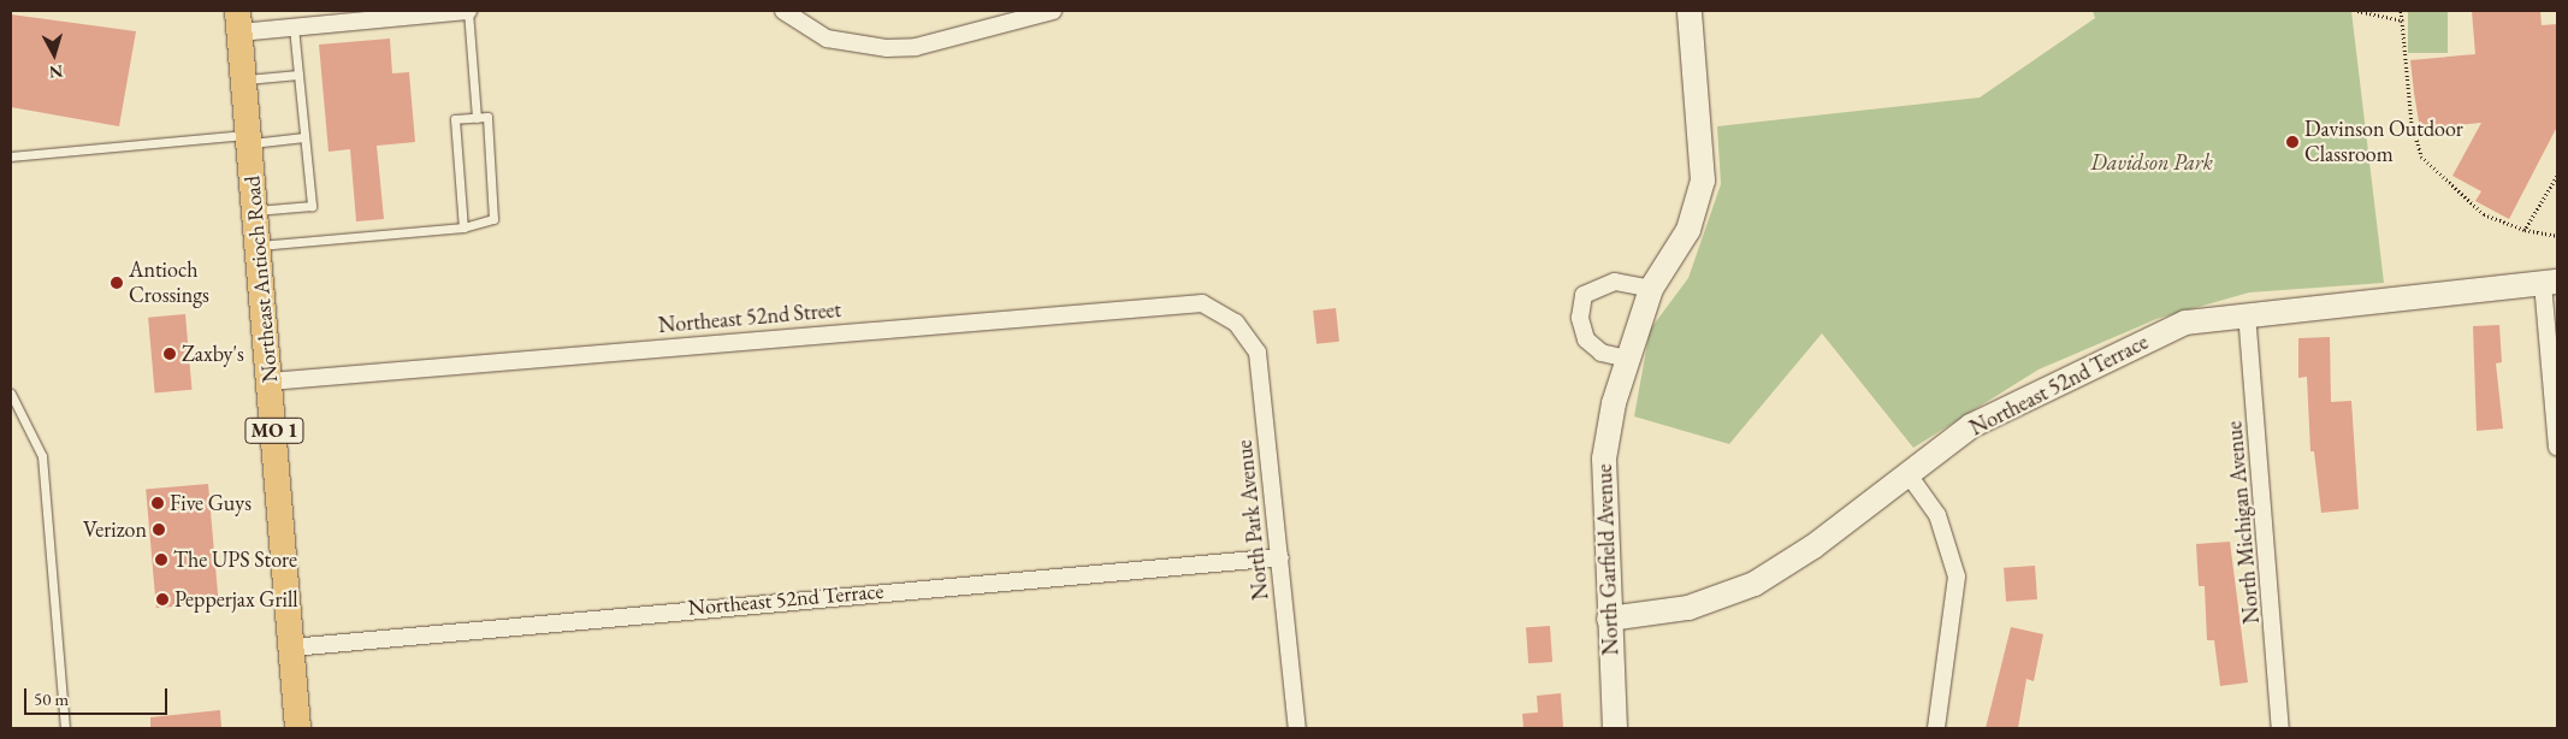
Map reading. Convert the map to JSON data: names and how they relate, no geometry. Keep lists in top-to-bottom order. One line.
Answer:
{"streets":{"main road":["Northeast Antioch Road","MO 1"],"street":["Northeast 52nd Street","Northeast 52nd Terrace","North Park Avenue","North Michigan Avenue","North Garfield Avenue"]},"crossings":[["Northeast Antioch Road","Northeast 52nd Street"],["Northeast Antioch Road","Northeast 52nd Terrace"],["Northeast 52nd Street","North Park Avenue"],["Northeast 52nd Terrace","North Park Avenue"],["Northeast 52nd Terrace","North Michigan Avenue"],["Northeast 52nd Terrace","North Garfield Avenue"]],"parks":["Davidson Park"],"places":["Davinson Outdoor Classroom","Antioch Crossings","Zaxby's","Five Guys","Verizon","The UPS Store","Pepperjax Grill"],"scale_bar":"50 m","north":"bottom"}
